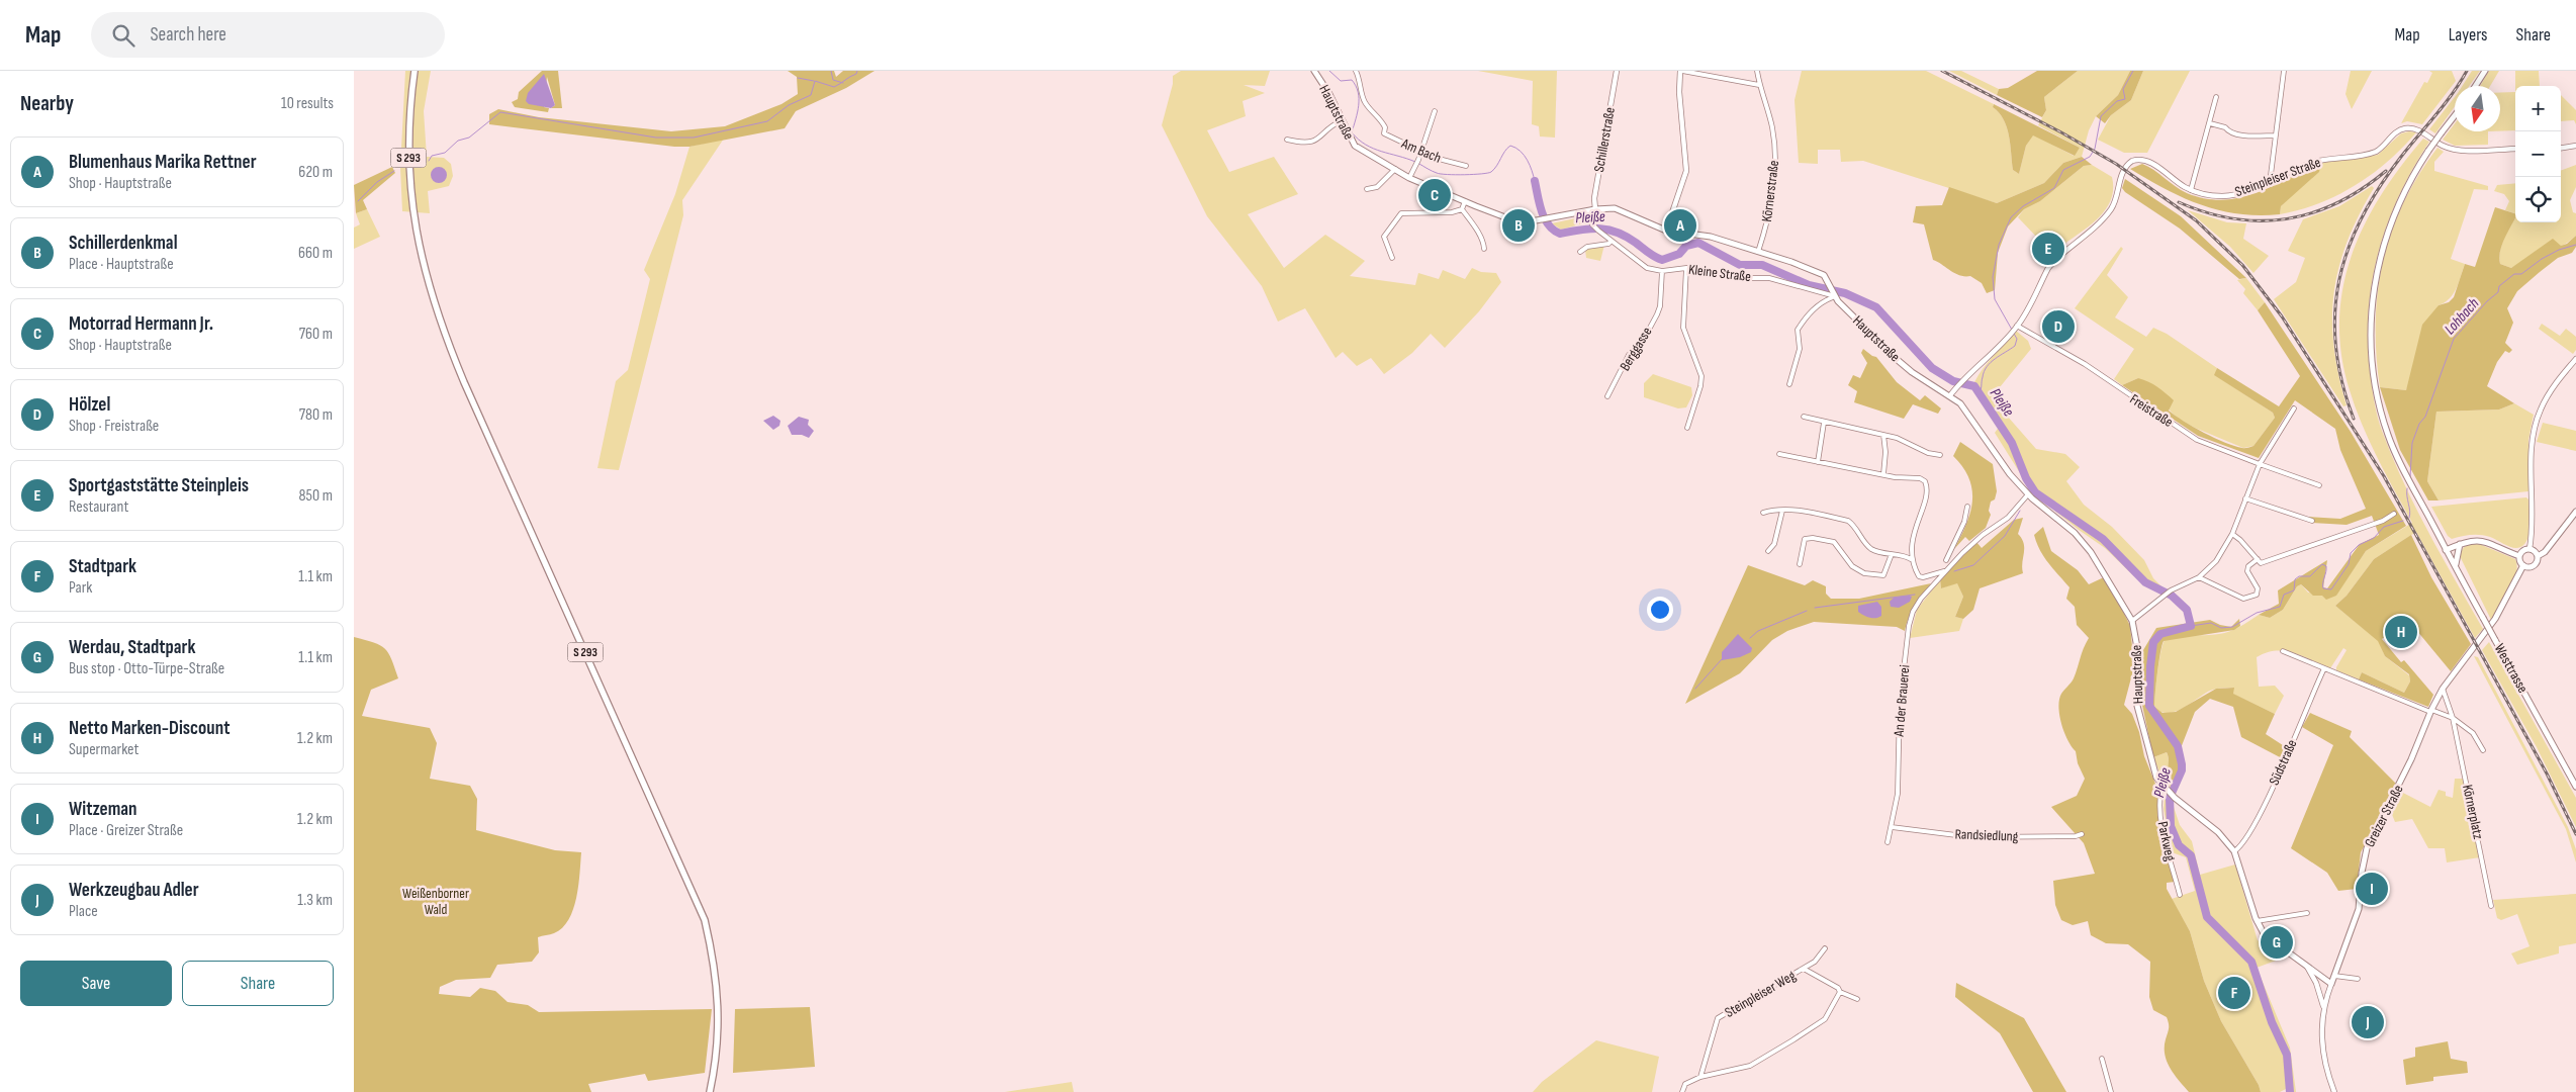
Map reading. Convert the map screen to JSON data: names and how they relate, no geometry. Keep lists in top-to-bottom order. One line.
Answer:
{"streets":{"main road":["Hauptstraße","S 293","Westtrasse","Greizer Straße"],"street":["Schillerstraße","Am Bach","Steinpleiser Straße","Körnerstraße","Kleine Straße","Berggasse","Freistraße","An der Brauerei","Südstraße","Körnerplatz","Randsiedlung","Parkweg","Steinpleiser Weg"]},"crossings":[["Hauptstraße","Schillerstraße"],["Hauptstraße","Körnerstraße"],["Hauptstraße","Kleine Straße"],["Hauptstraße","An der Brauerei"],["Hauptstraße","Südstraße"],["Hauptstraße","Greizer Straße"],["Hauptstraße","Parkweg"],["Steinpleiser Straße","Freistraße"],["Kleine Straße","Berggasse"],["An der Brauerei","Randsiedlung"],["Körnerplatz","Greizer Straße"]],"water":["Pleiße","Lohbach"],"parks":["Weißenborner Wald"],"north":"bottom","page":{"header":"Map","search":"Search here","nav":["Map","Layers","Share"],"heading":["Nearby","10 results"],"map_buttons":["+","−"],"list":[{"mark":"A","name":"Blumenhaus Marika Rettner","note":"Shop · Hauptstraße","value":"620 m"},{"mark":"B","name":"Schillerdenkmal","note":"Place · Hauptstraße","value":"660 m"},{"mark":"C","name":"Motorrad Hermann Jr.","note":"Shop · Hauptstraße","value":"760 m"},{"mark":"D","name":"Hölzel","note":"Shop · Freistraße","value":"780 m"},{"mark":"E","name":"Sportgaststätte Steinpleis","note":"Restaurant","value":"850 m"},{"mark":"F","name":"Stadtpark","note":"Park","value":"1.1 km"},{"mark":"G","name":"Werdau, Stadtpark","note":"Bus stop · Otto-Türpe-Straße","value":"1.1 km"},{"mark":"H","name":"Netto Marken-Discount","note":"Supermarket","value":"1.2 km"},{"mark":"I","name":"Witzeman","note":"Place · Greizer Straße","value":"1.2 km"},{"mark":"J","name":"Werkzeugbau Adler","note":"Place","value":"1.3 km"}],"pins":["C","A","B","E","D","H","I","G","F","J"],"buttons":["Save","Share"]}}
